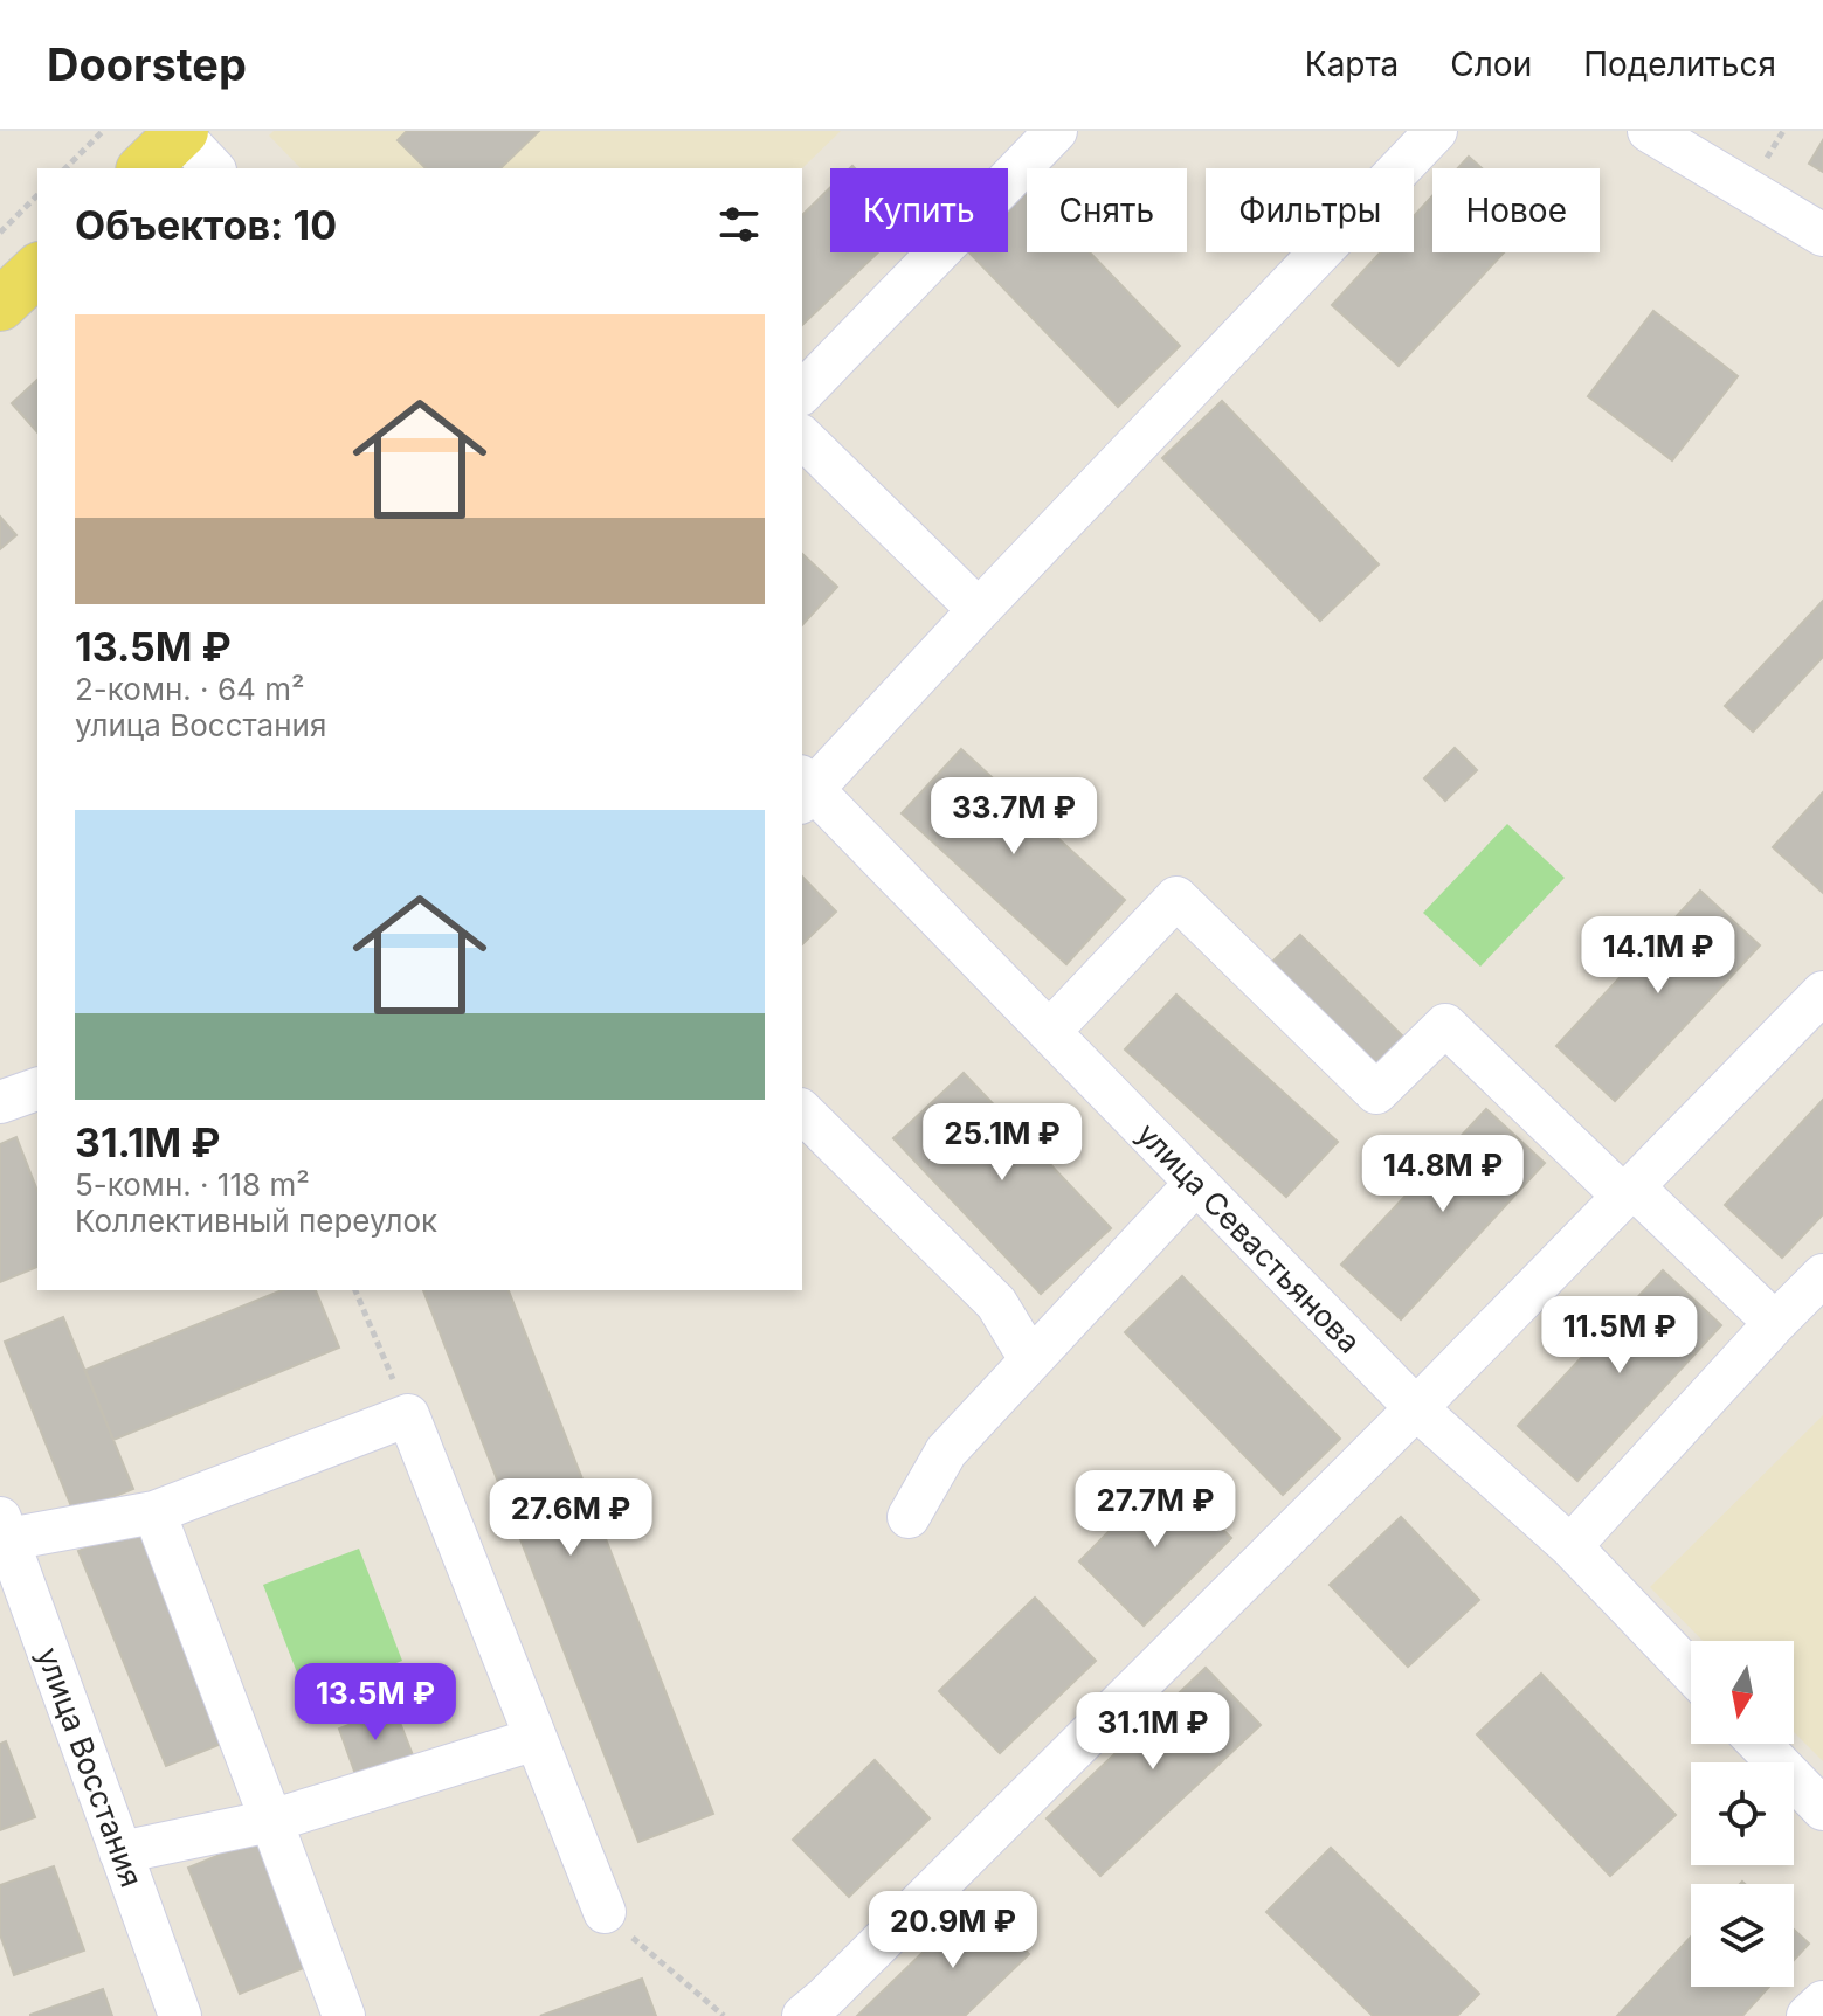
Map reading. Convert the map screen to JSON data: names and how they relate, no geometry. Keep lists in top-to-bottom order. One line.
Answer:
{"streets":{"street":["улица Севастьянова","улица Восстания"]},"north":"bottom","page":{"header":"Doorstep","nav":["Карта","Слои","Поделиться"],"chip":["Купить","Снять","Фильтры","Новое"],"heading":"Объектов: 10","list":[{"name":"13.5M ₽","note":"2-комн. · 64 m² · улица Восстания"},{"name":"31.1M ₽","note":"5-комн. · 118 m² · Коллективный переулок"}],"price":["33.7M ₽","14.1M ₽","25.1M ₽","14.8M ₽","11.5M ₽","27.7M ₽","27.6M ₽","13.5M ₽","31.1M ₽","20.9M ₽"]}}
